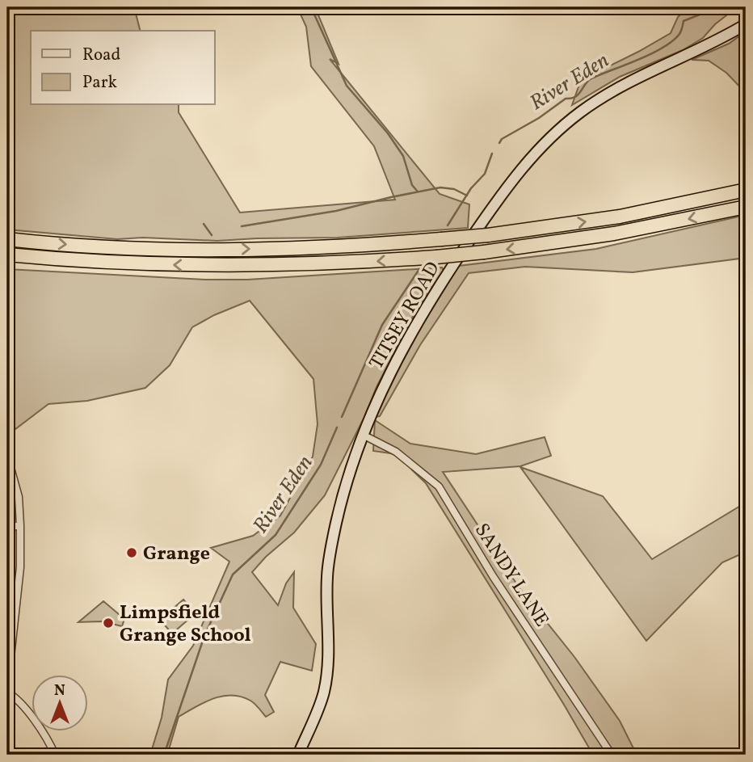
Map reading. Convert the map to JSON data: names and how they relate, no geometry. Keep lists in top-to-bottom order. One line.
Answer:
{"streets":{"main road":["TITSEY ROAD"],"street":["SANDY LANE"]},"crossings":[["TITSEY ROAD","SANDY LANE"]],"water":["River Eden"],"places":["Grange","Limpsfield Grange School"],"legend":["Road","Park"],"north":"top"}
